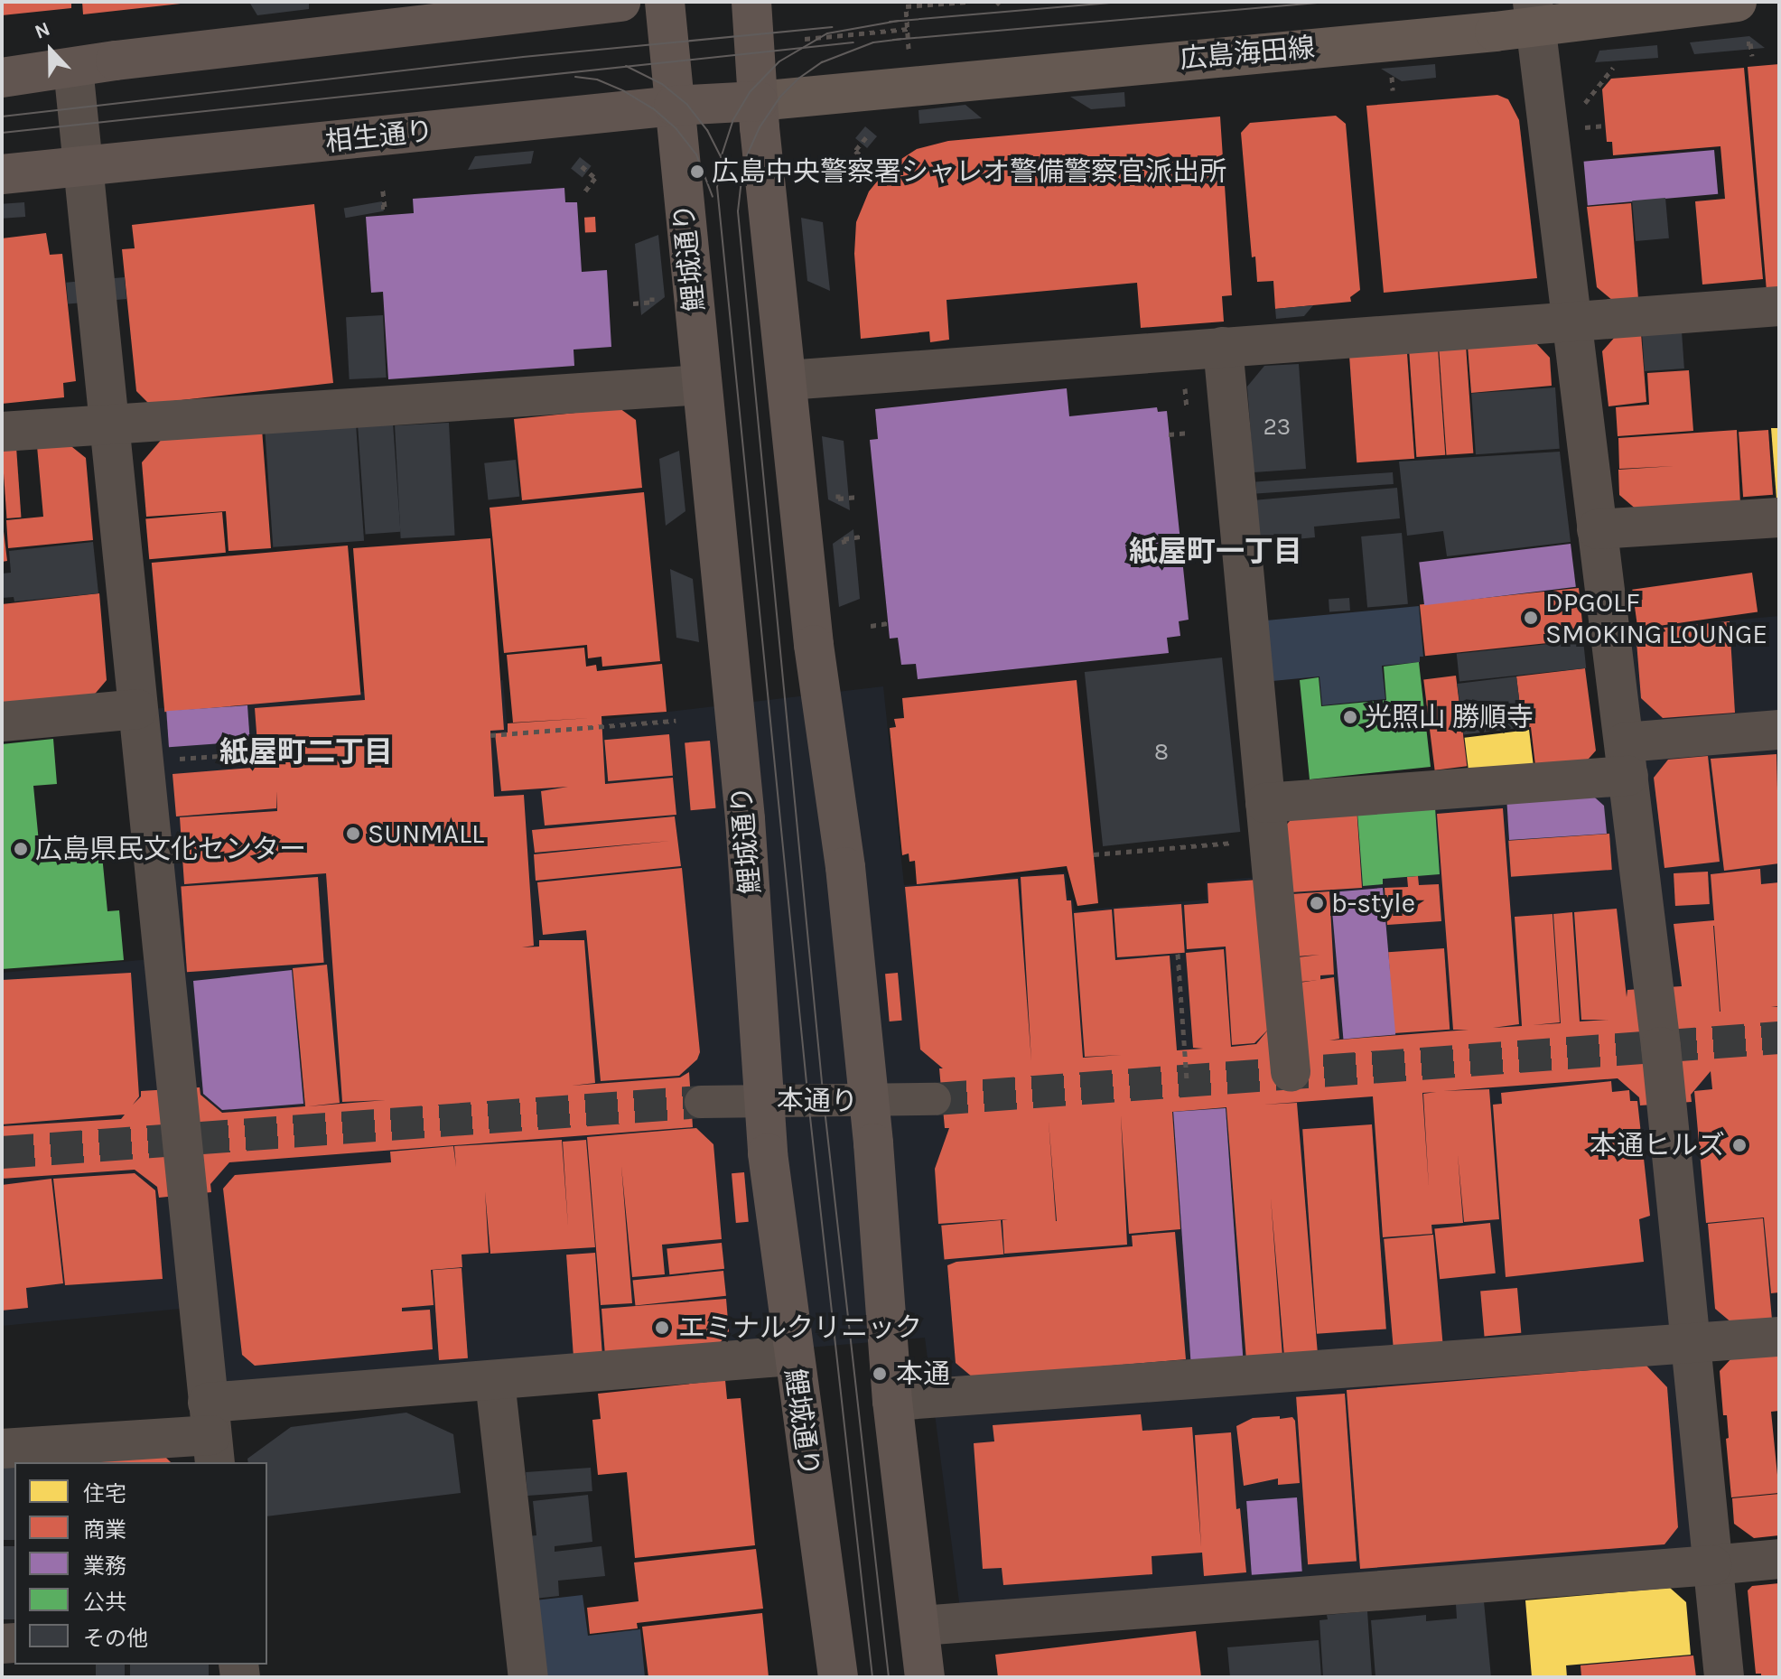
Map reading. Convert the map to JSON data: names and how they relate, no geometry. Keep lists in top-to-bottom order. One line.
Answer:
{"streets":{"highway":["相生通り","鯉城通り"],"main road":["広島海田線"],"street":["本通り"]},"crossings":[["広島海田線","相生通り"],["相生通り","鯉城通り"],["鯉城通り","本通り"]],"districts":["紙屋町一丁目","紙屋町二丁目"],"places":["広島中央警察署シャレオ警備警察官派出所","DPGOLF SMOKING LOUNGE","光照山 勝順寺","SUNMALL","広島県民文化センター","b-style","本通ヒルズ","エミナルクリニック","本通"],"house_numbers":["23","8"],"legend":["住宅","商業","業務","公共","その他"],"north":"top"}
